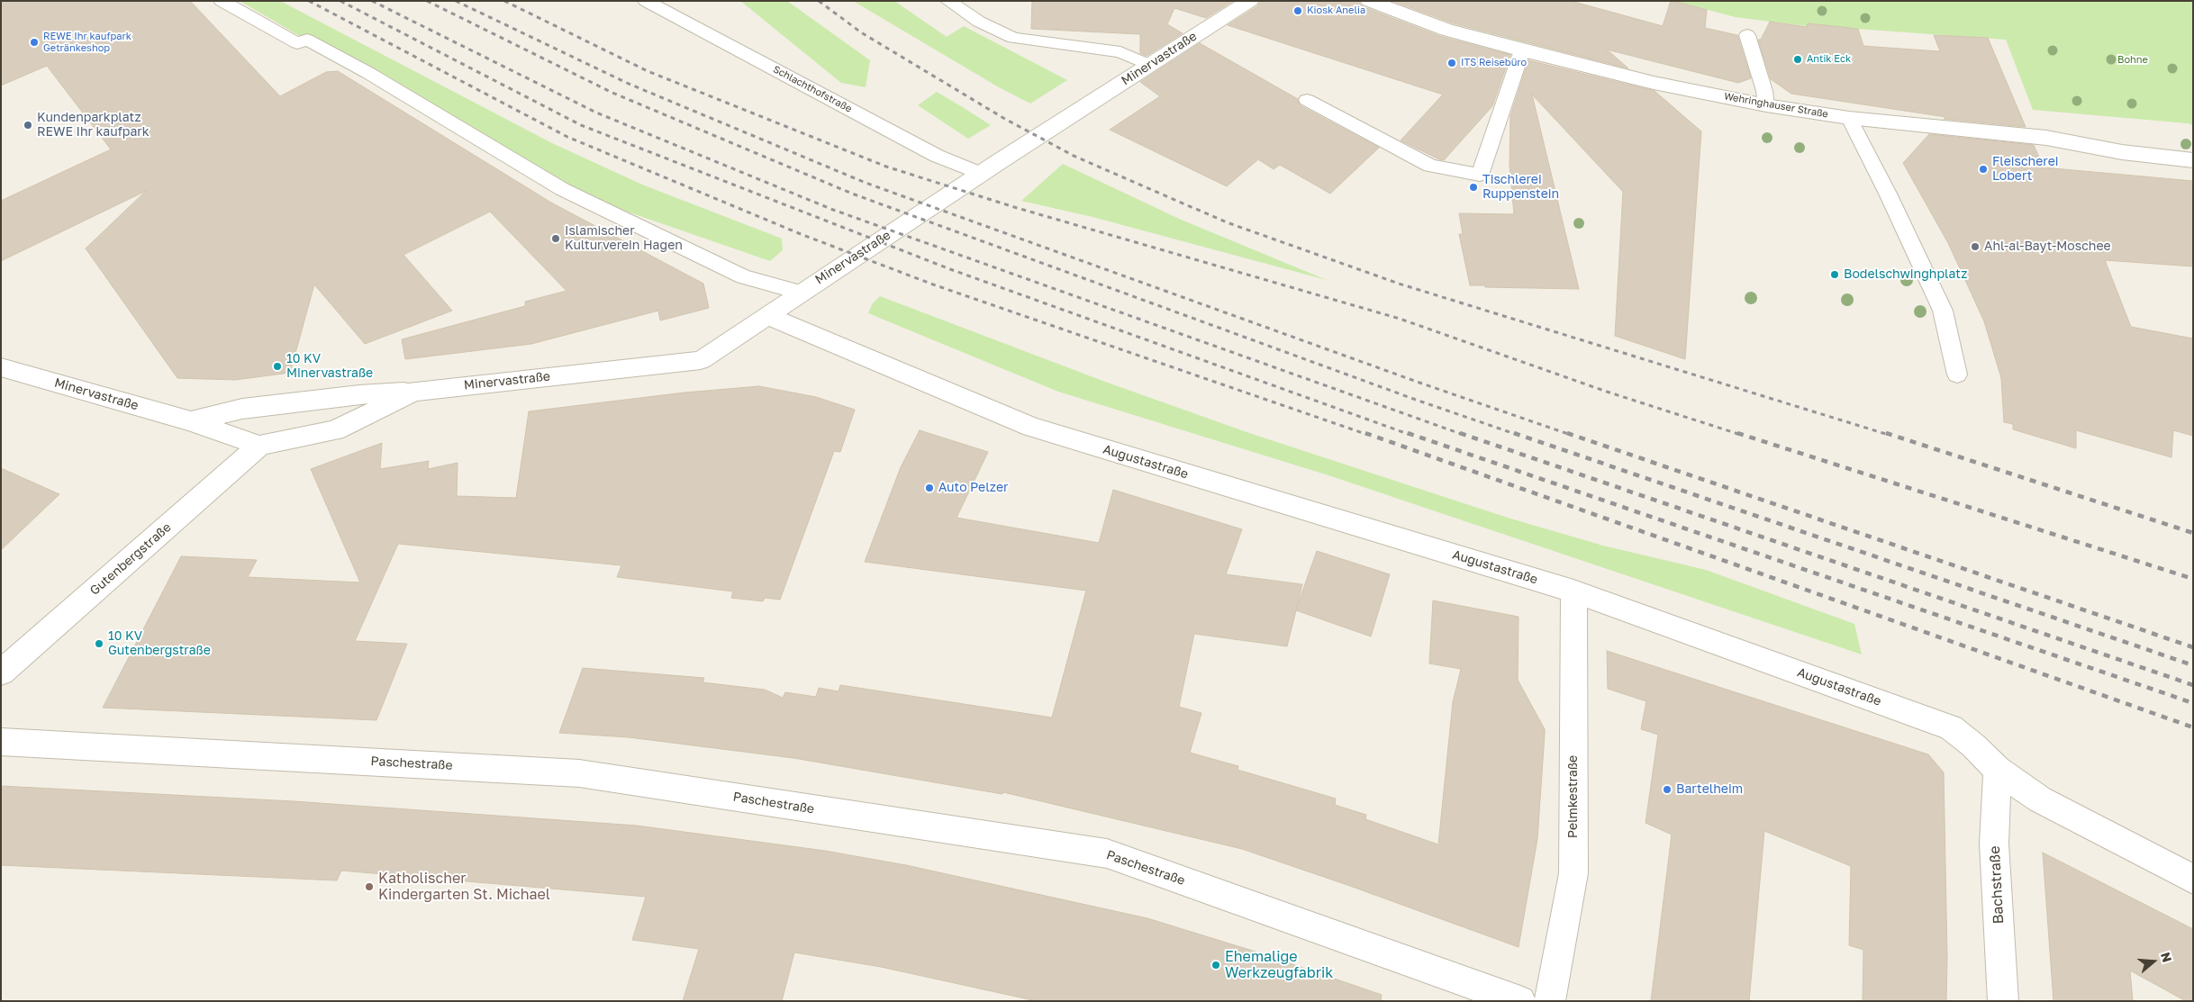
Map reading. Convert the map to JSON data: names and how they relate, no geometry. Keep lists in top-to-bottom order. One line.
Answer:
{"streets":{"street":["Minervastraße","Wehringhauser Straße","Augustastraße","Gutenbergstraße","Paschestraße","Pelmkestraße","Bachstraße"],"lane":["Schlachthofstraße"]},"crossings":[["Minervastraße","Schlachthofstraße"],["Minervastraße","Augustastraße"],["Minervastraße","Gutenbergstraße"],["Augustastraße","Pelmkestraße"],["Augustastraße","Bachstraße"]],"parks":["Bohne"],"places":["Kiosk Anelia","REWE Ihr kaufpark Getränkeshop","Antik Eck","ITS Reisebüro","Kundenparkplatz REWE Ihr kaufpark","Fleischerei Lobert","Tischlerei Ruppenstein","Islamischer Kulturverein Hagen","Ahl-al-Bayt-Moschee","Bodelschwinghplatz","10 KV Minervastraße","Auto Pelzer","10 KV Gutenbergstraße","Bartelheim","Katholischer Kindergarten St. Michael","Ehemalige Werkzeugfabrik"],"north":"right"}
